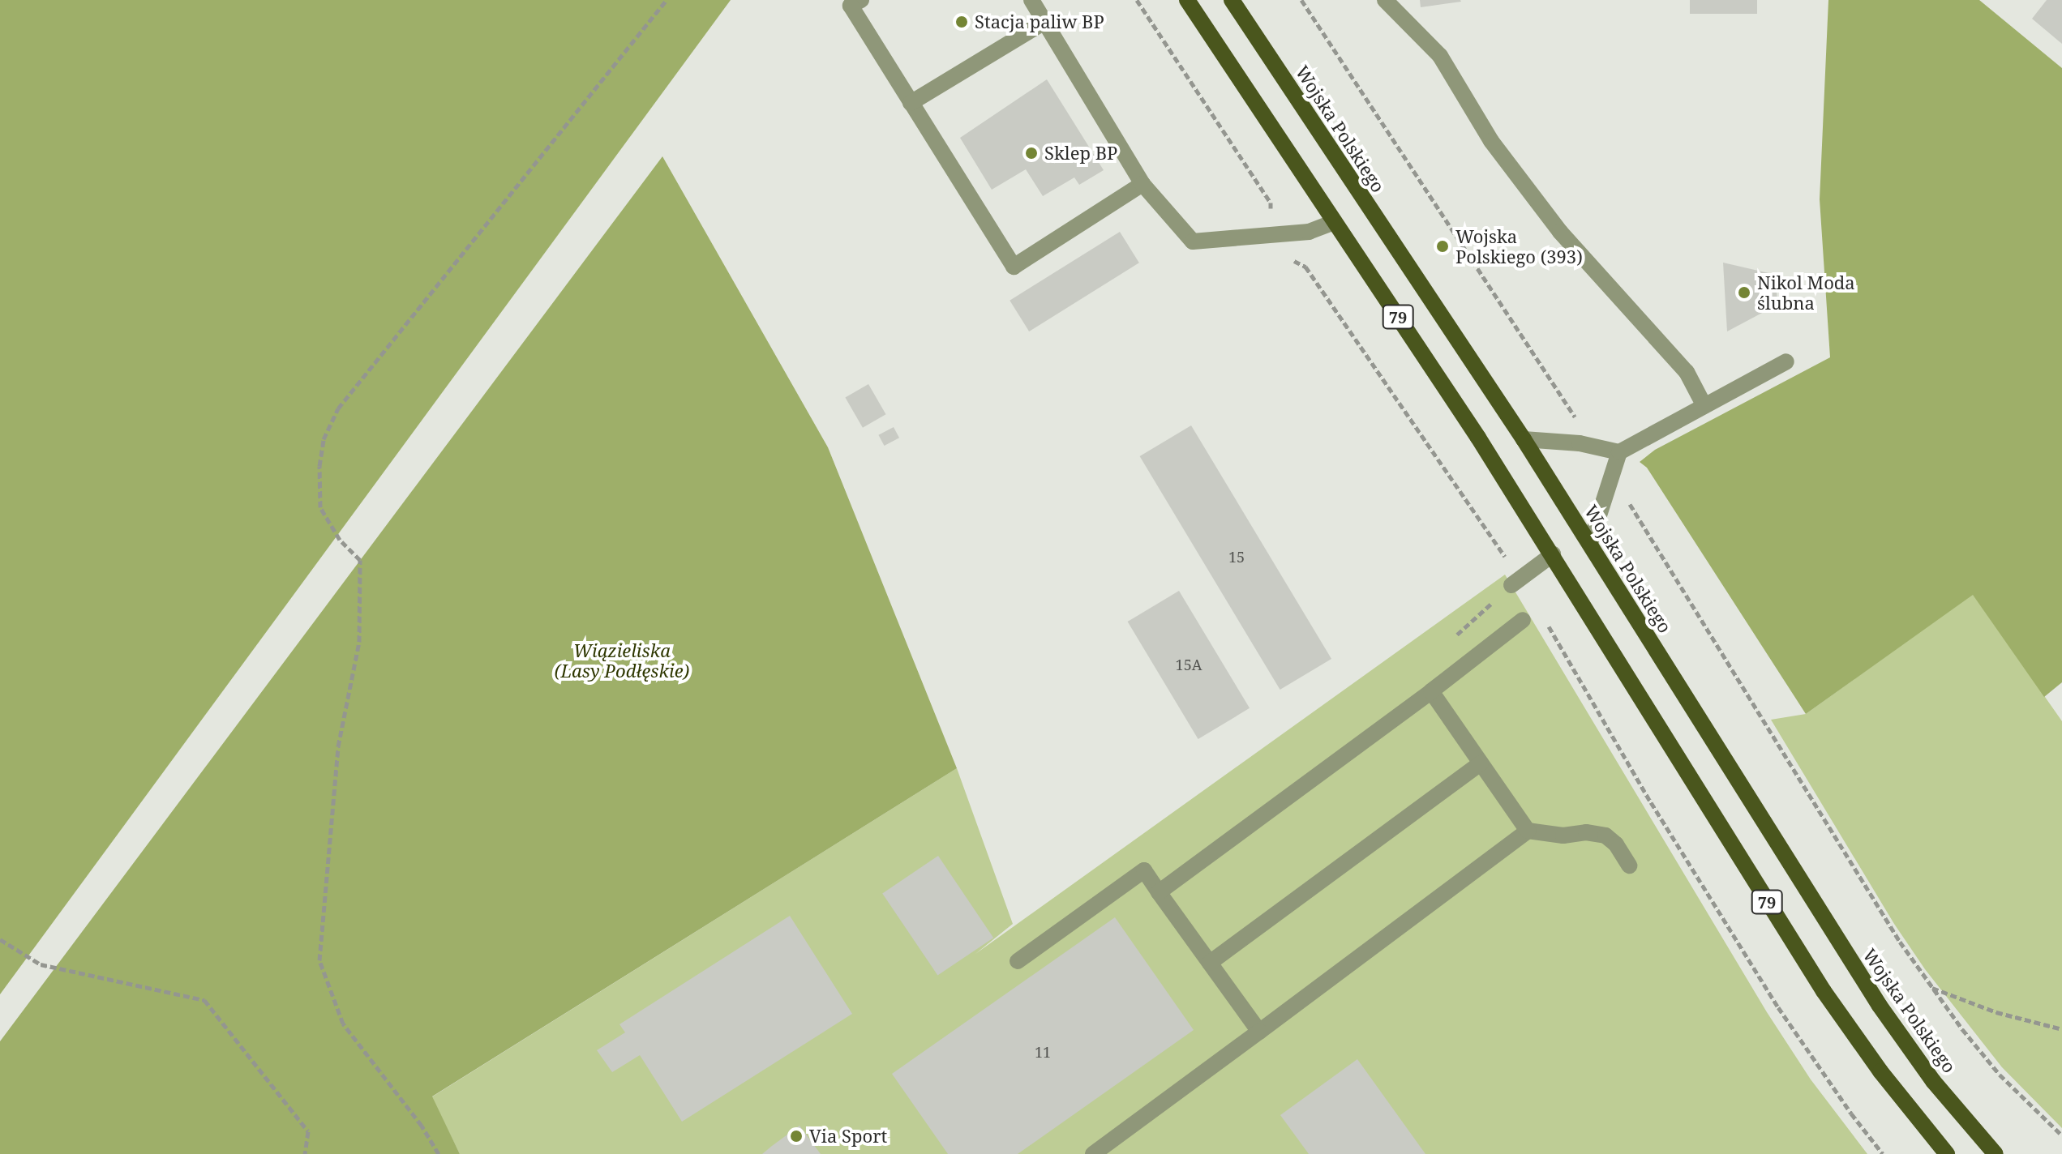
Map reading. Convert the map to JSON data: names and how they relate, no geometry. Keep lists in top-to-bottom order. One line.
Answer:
{"streets":{"main road":["Wojska Polskiego","79"]},"parks":["Wiązieliska (Lasy Podłęskie)"],"places":["Stacja paliw BP","Sklep BP","Wojska Polskiego (393)","Nikol Moda ślubna","Via Sport"],"house_numbers":["15","15A","11"]}
